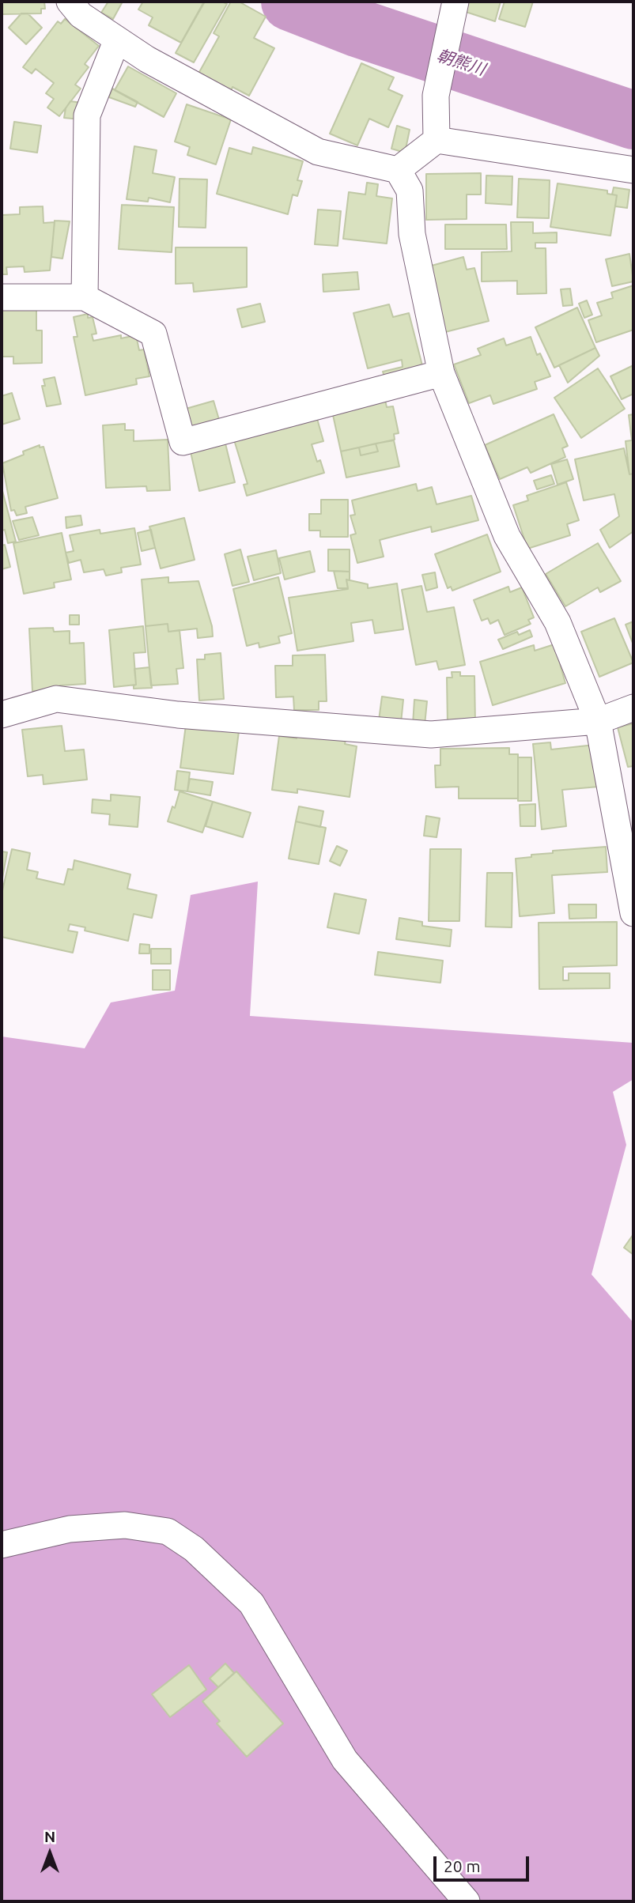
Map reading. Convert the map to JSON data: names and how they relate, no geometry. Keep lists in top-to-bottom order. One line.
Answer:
{"water":["朝熊川"],"scale_bar":"20 m","north":"top"}
